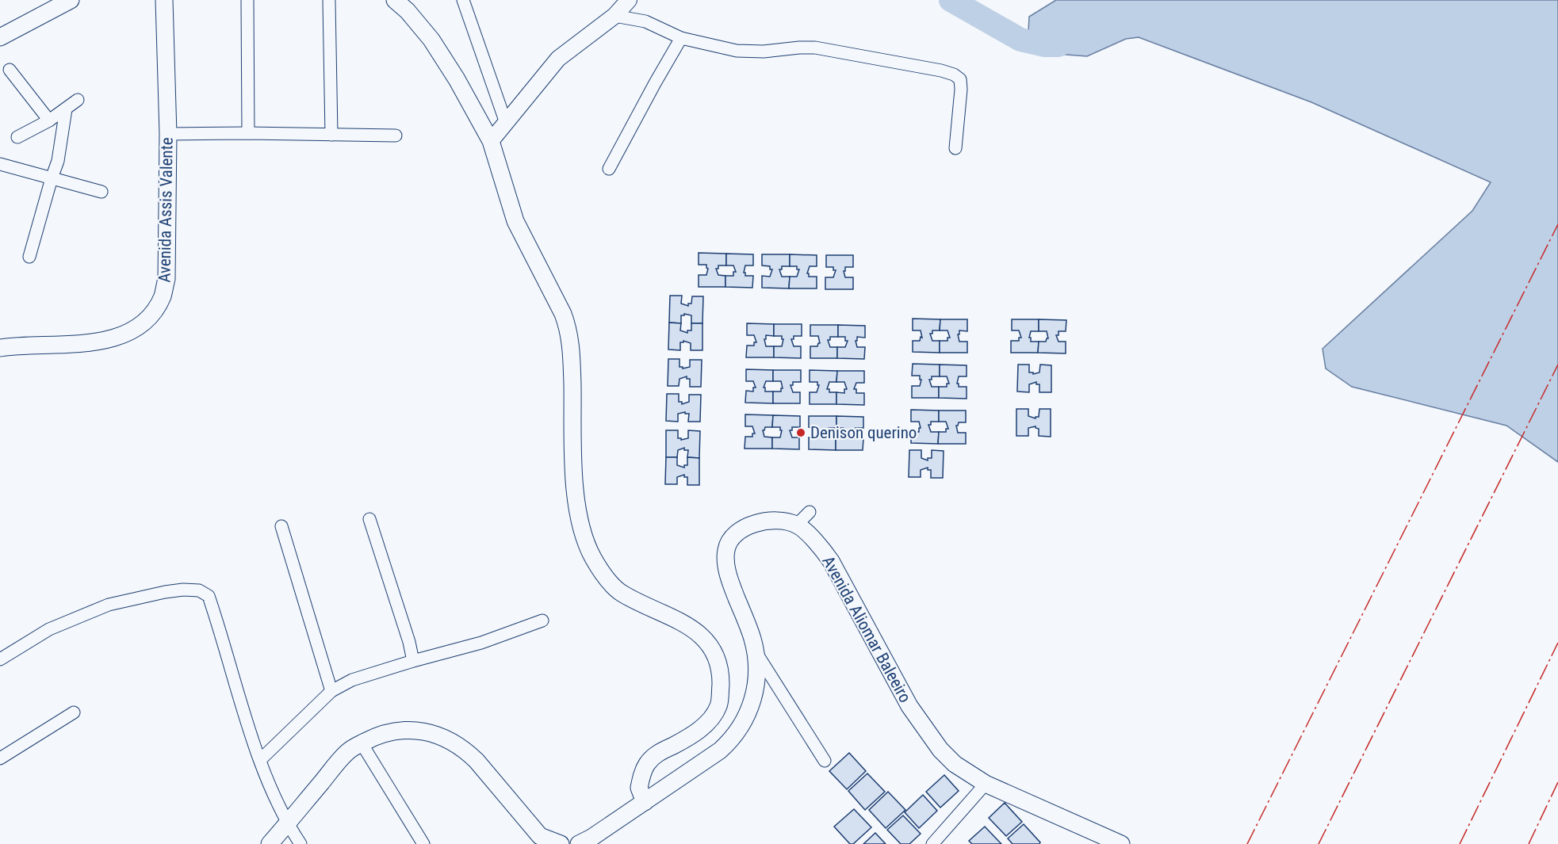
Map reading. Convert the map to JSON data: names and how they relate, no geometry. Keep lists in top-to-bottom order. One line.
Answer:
{"streets":{"main road":["Avenida Assis Valente","Avenida Aliomar Baleeiro"]},"places":["Denison querino"]}
